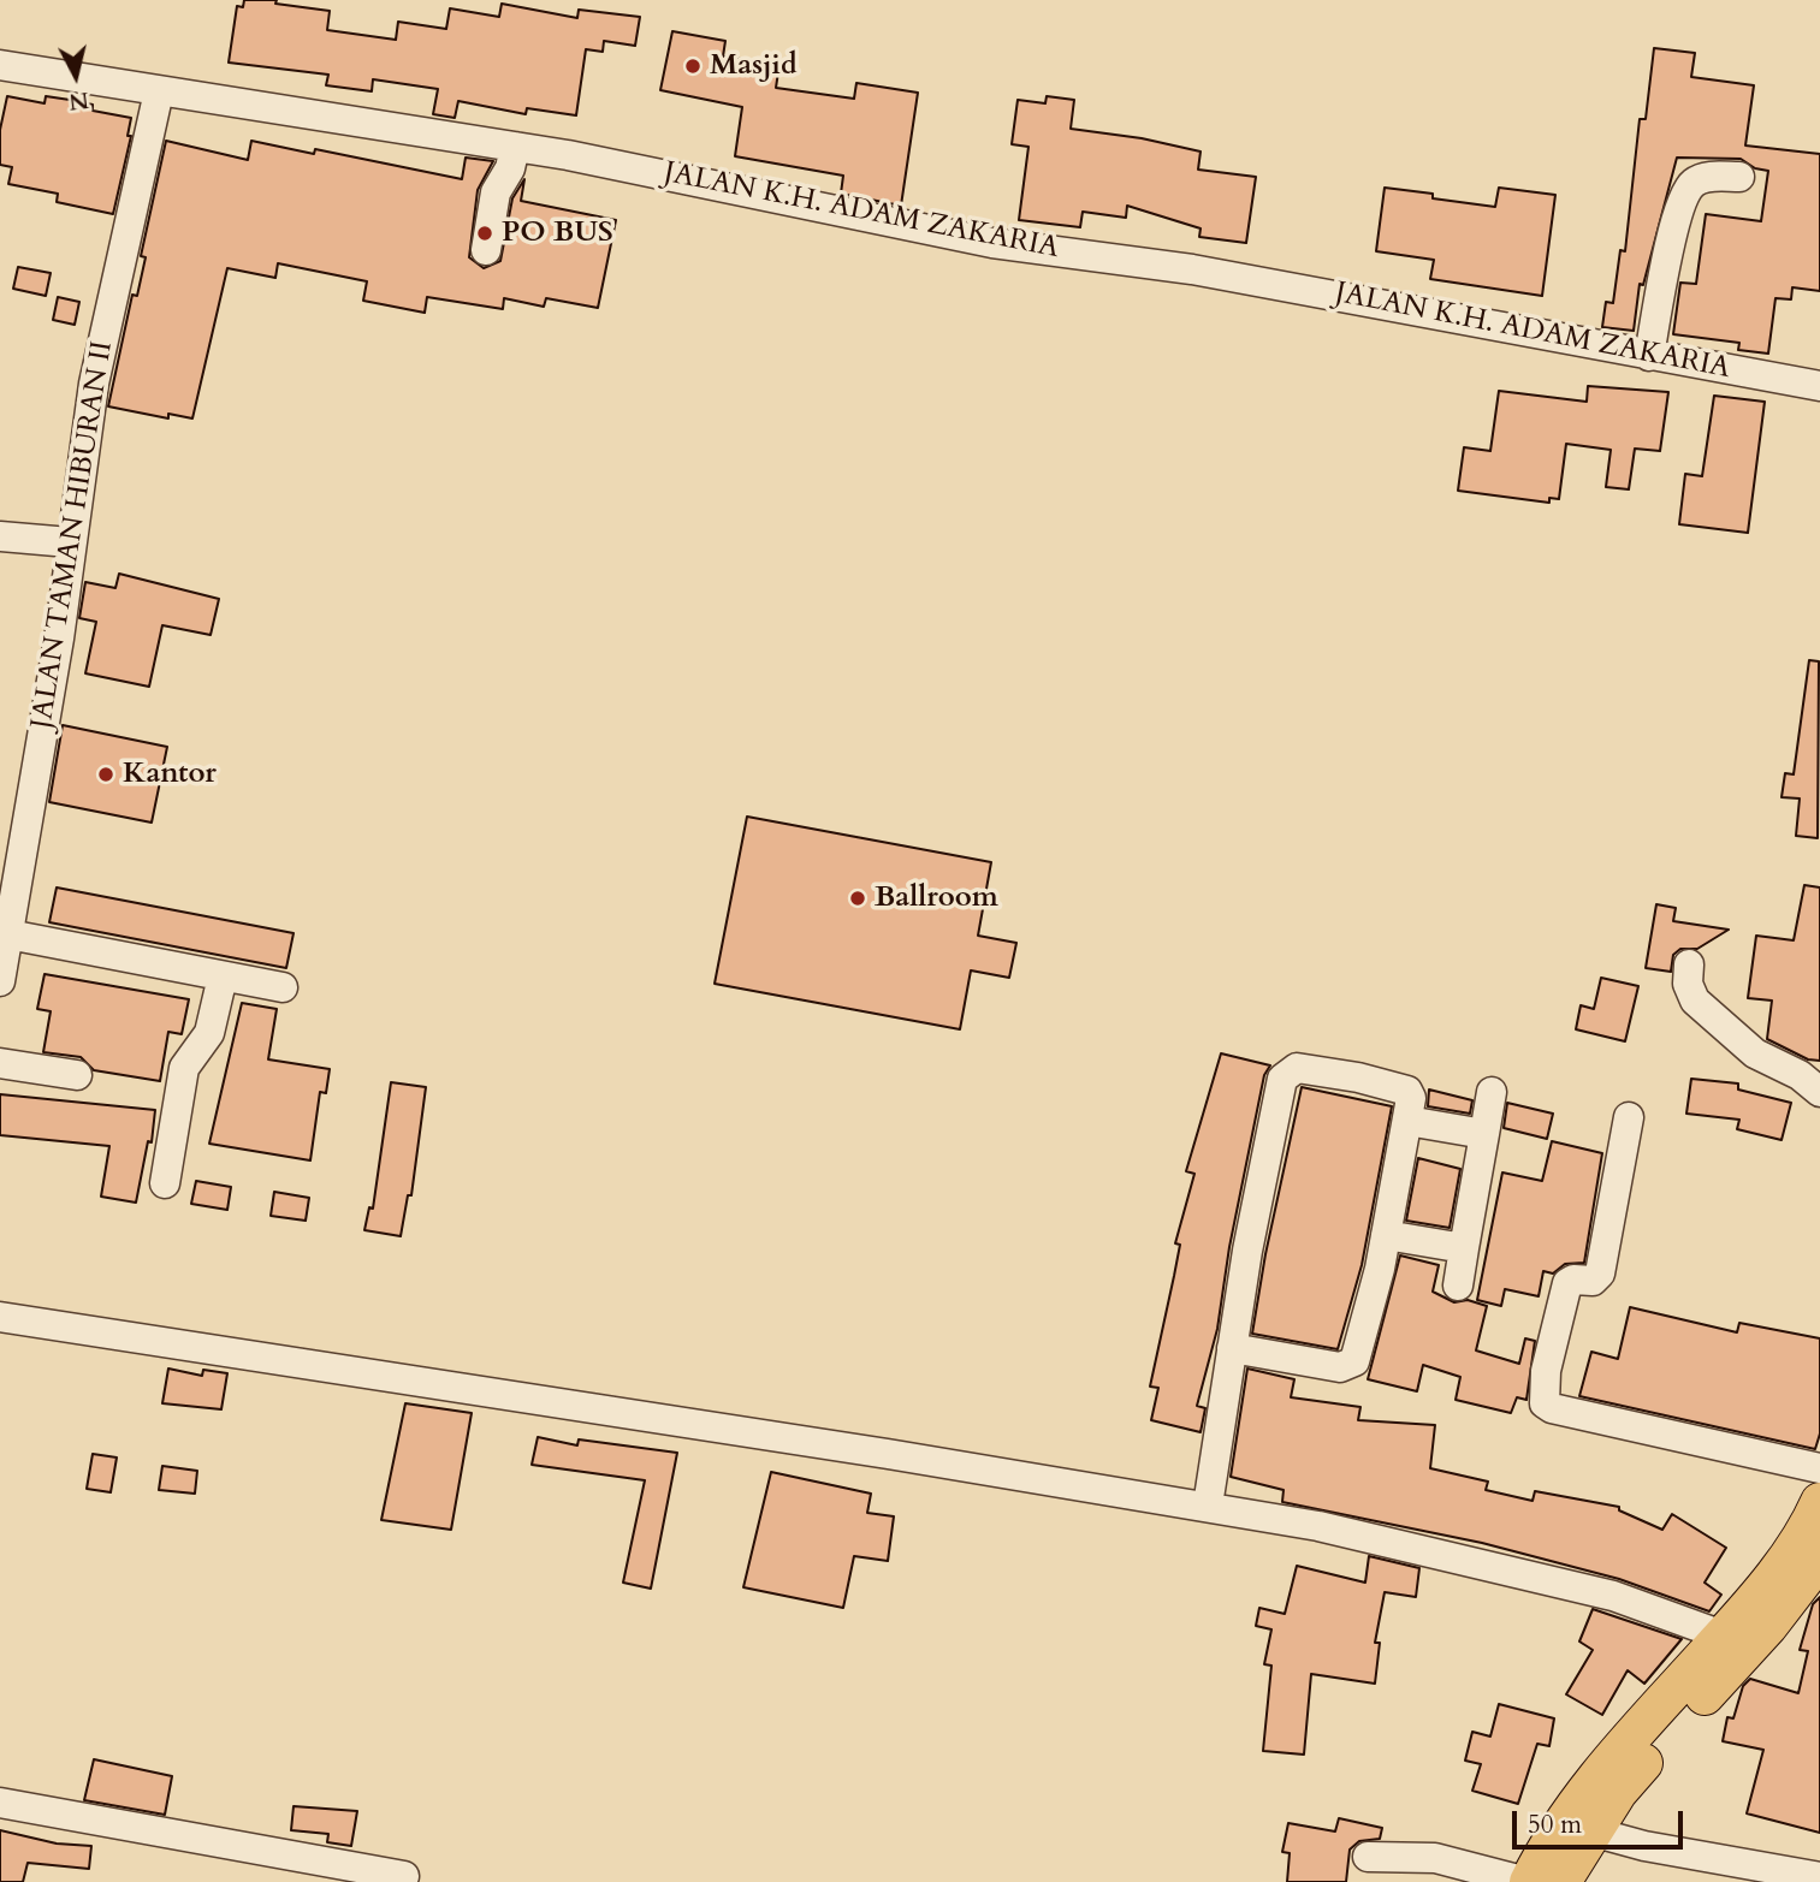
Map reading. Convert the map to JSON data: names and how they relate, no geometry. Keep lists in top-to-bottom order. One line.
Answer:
{"streets":{"street":["JALAN K.H. ADAM ZAKARIA","JALAN TAMAN HIBURAN II"]},"crossings":[["JALAN K.H. ADAM ZAKARIA","JALAN TAMAN HIBURAN II"]],"places":["Masjid","PO BUS","Kantor","Ballroom"],"scale_bar":"50 m","north":"bottom"}
